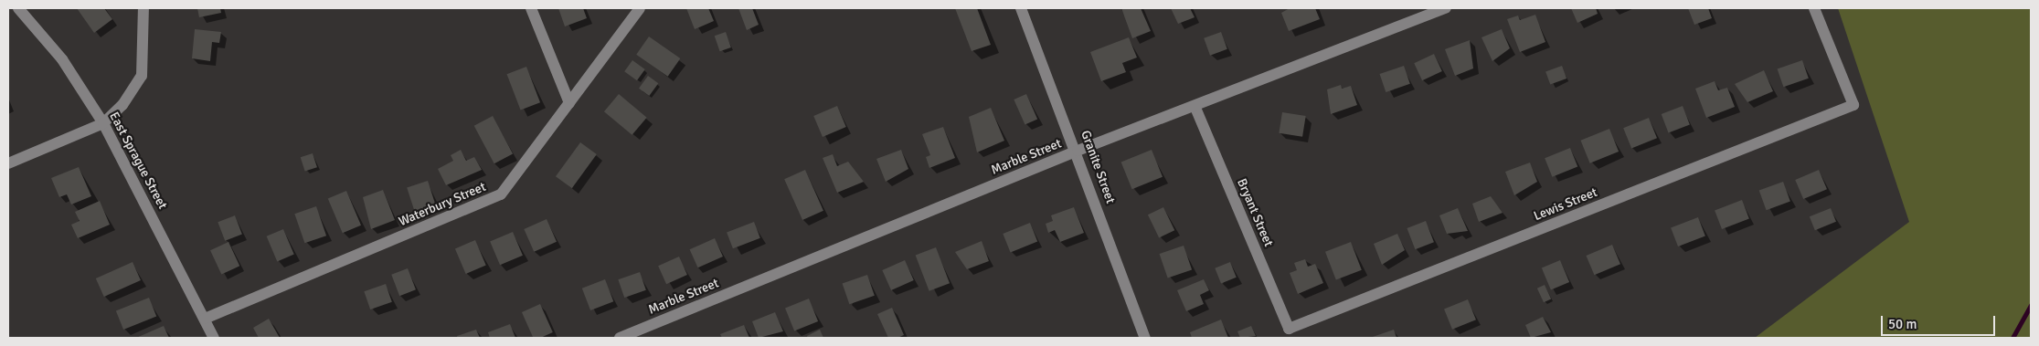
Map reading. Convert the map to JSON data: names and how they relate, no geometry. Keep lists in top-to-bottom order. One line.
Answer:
{"streets":{"street":["Marble Street","East Sprague Street","Granite Street","Waterbury Street","Lewis Street","Bryant Street"]},"crossings":[["Marble Street","Granite Street"],["Marble Street","Bryant Street"],["East Sprague Street","Waterbury Street"],["Lewis Street","Bryant Street"]],"scale_bar":"50 m"}
